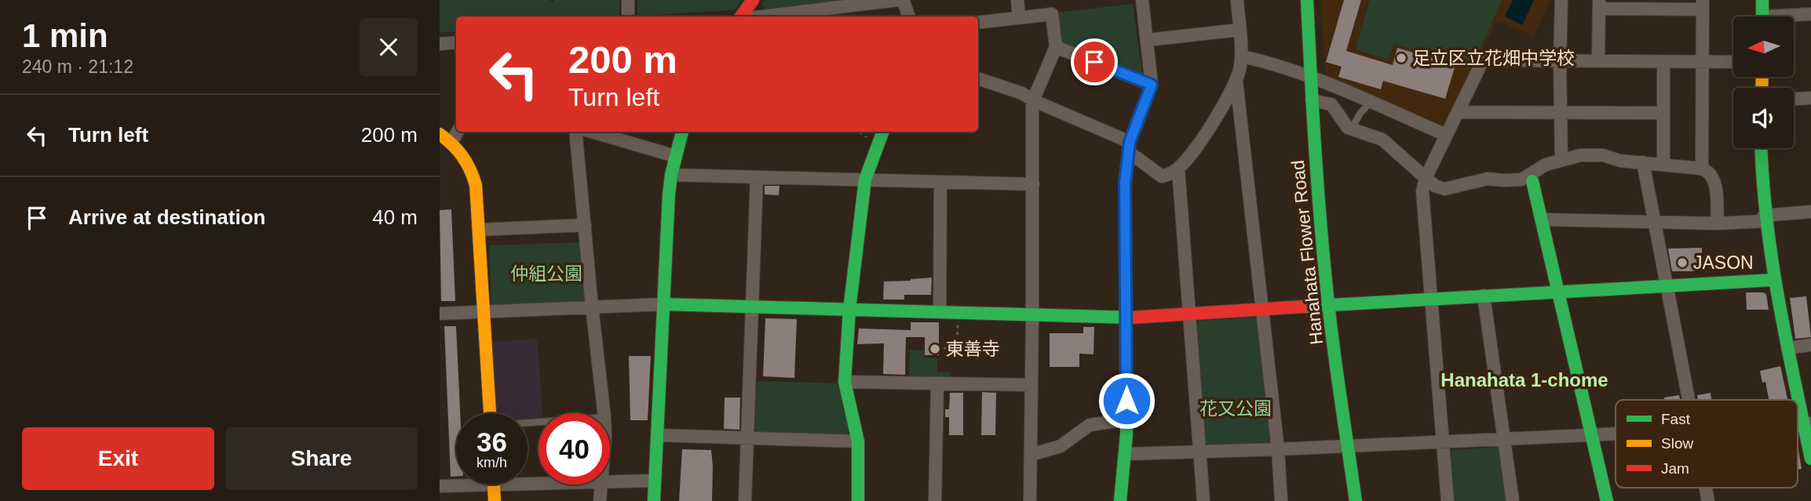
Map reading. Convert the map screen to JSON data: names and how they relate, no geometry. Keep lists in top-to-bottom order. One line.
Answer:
{"streets":{"street":["Hanahata Flower Road"]},"districts":["Hanahata 1-chome"],"parks":["仲組公園","花又公園"],"places":["足立区立花畑中学校","JASON","東善寺"],"legend":["Fast","Slow","Jam"],"north":"left","page":{"heading":["1 min","240 m · 21:12"],"turn":["200 m","Turn left"],"list":[{"name":"Turn left","value":"200 m"},{"name":"Arrive at destination","value":"40 m"}],"speed":"36 km/h","limit":"40","buttons":["Exit","Share"]}}
